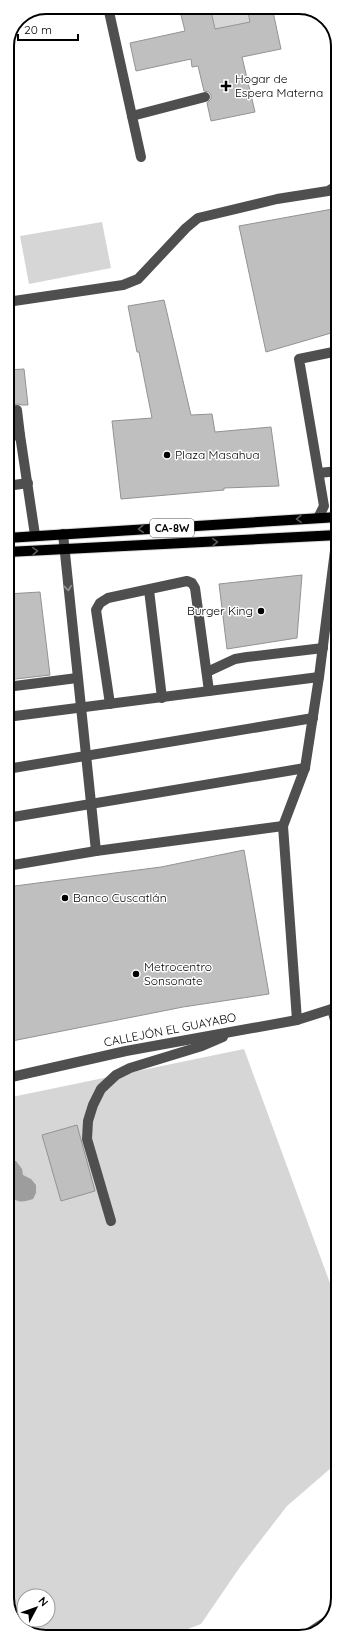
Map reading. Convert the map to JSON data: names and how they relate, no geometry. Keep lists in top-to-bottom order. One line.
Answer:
{"streets":{"main road":["CA-8W"],"street":["CALLEJÓN EL GUAYABO"]},"places":{"health":["Hogar de Espera Materna"],"other":["Plaza Masahua","Burger King","Banco Cuscatlán","Metrocentro Sonsonate"]},"scale_bar":"20 m","north":"top right"}
